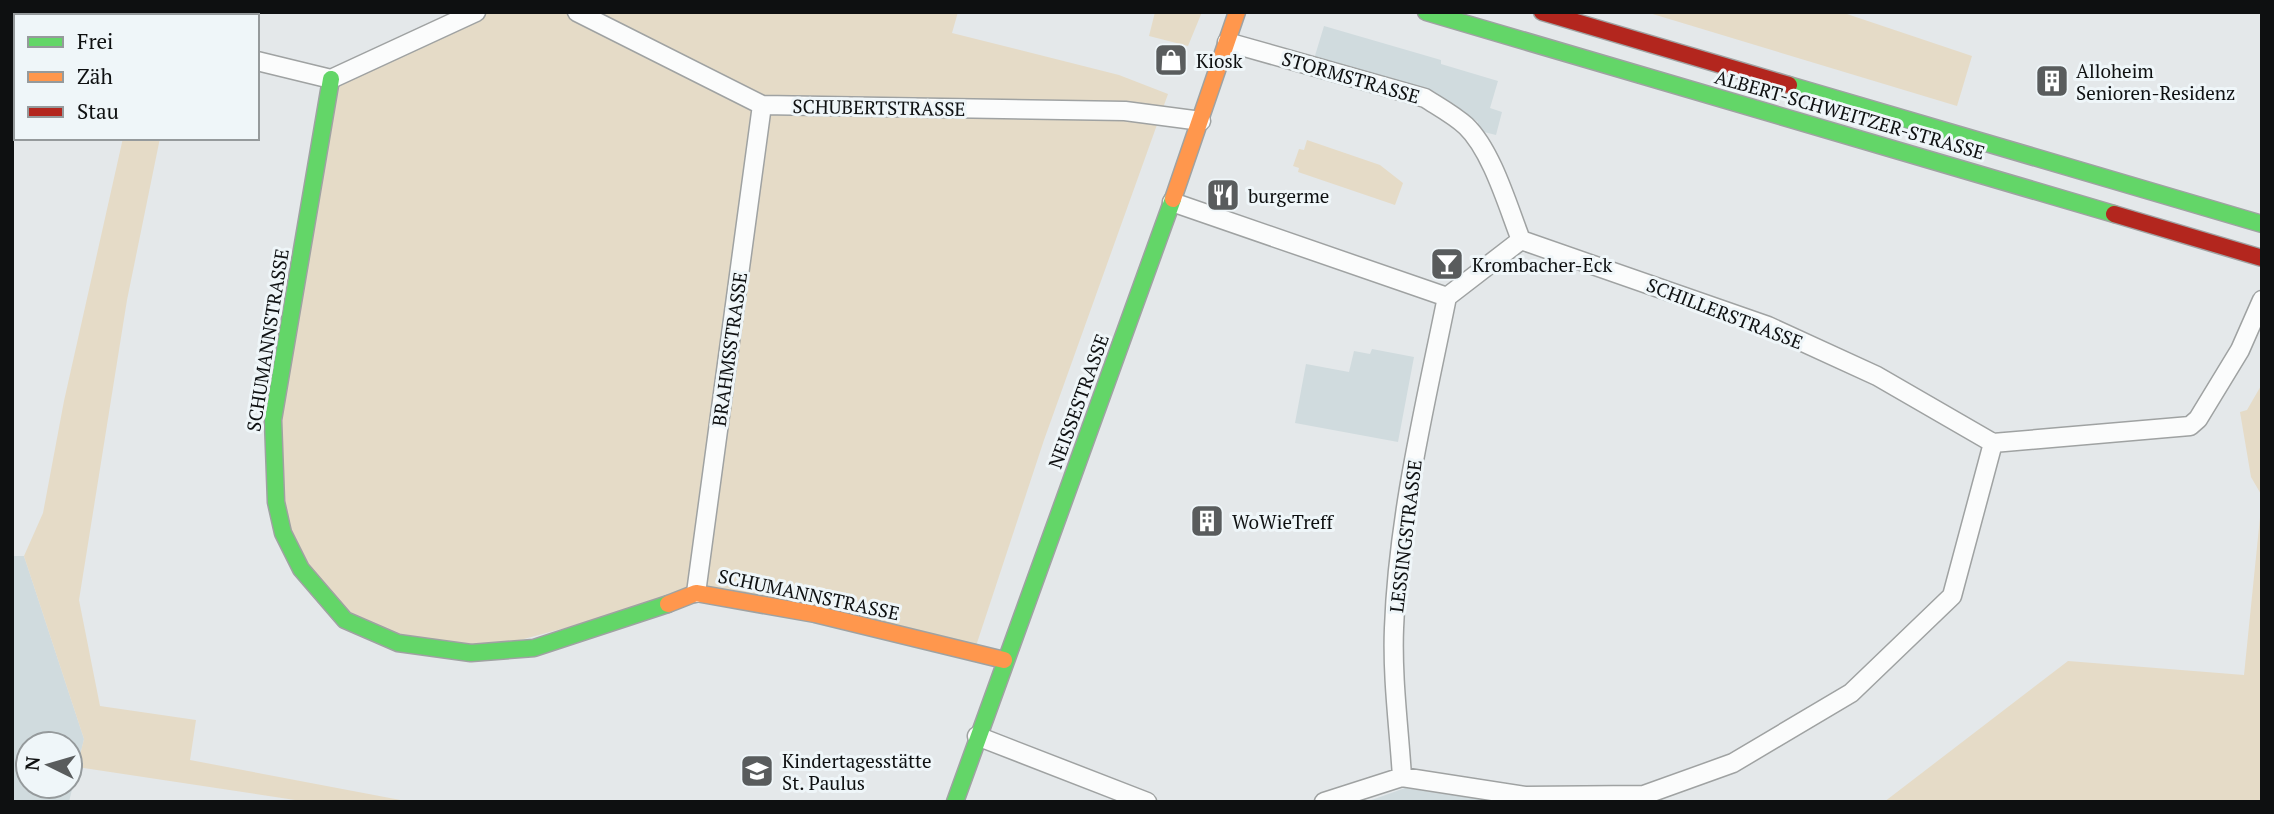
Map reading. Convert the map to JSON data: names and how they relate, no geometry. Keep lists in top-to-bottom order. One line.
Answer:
{"streets":{"street":["STORMSTRASSE","SCHUBERTSTRASSE","ALBERT-SCHWEITZER-STRASSE","SCHILLERSTRASSE","SCHUMANNSTRASSE","BRAHMSSTRASSE","NEISSESTRASSE","LESSINGSTRASSE"]},"crossings":[["STORMSTRASSE","SCHILLERSTRASSE"],["STORMSTRASSE","NEISSESTRASSE"],["SCHUBERTSTRASSE","BRAHMSSTRASSE"],["SCHUBERTSTRASSE","NEISSESTRASSE"],["SCHUMANNSTRASSE","BRAHMSSTRASSE"],["SCHUMANNSTRASSE","NEISSESTRASSE"]],"places":{"shop":["Kiosk"],"building":["Alloheim Senioren-Residenz","WoWieTreff"],"restaurant":["burgerme"],"bar":["Krombacher-Eck"],"school or university":["Kindertagesstätte St. Paulus"]},"legend":["Frei","Zäh","Stau"],"north":"left"}
